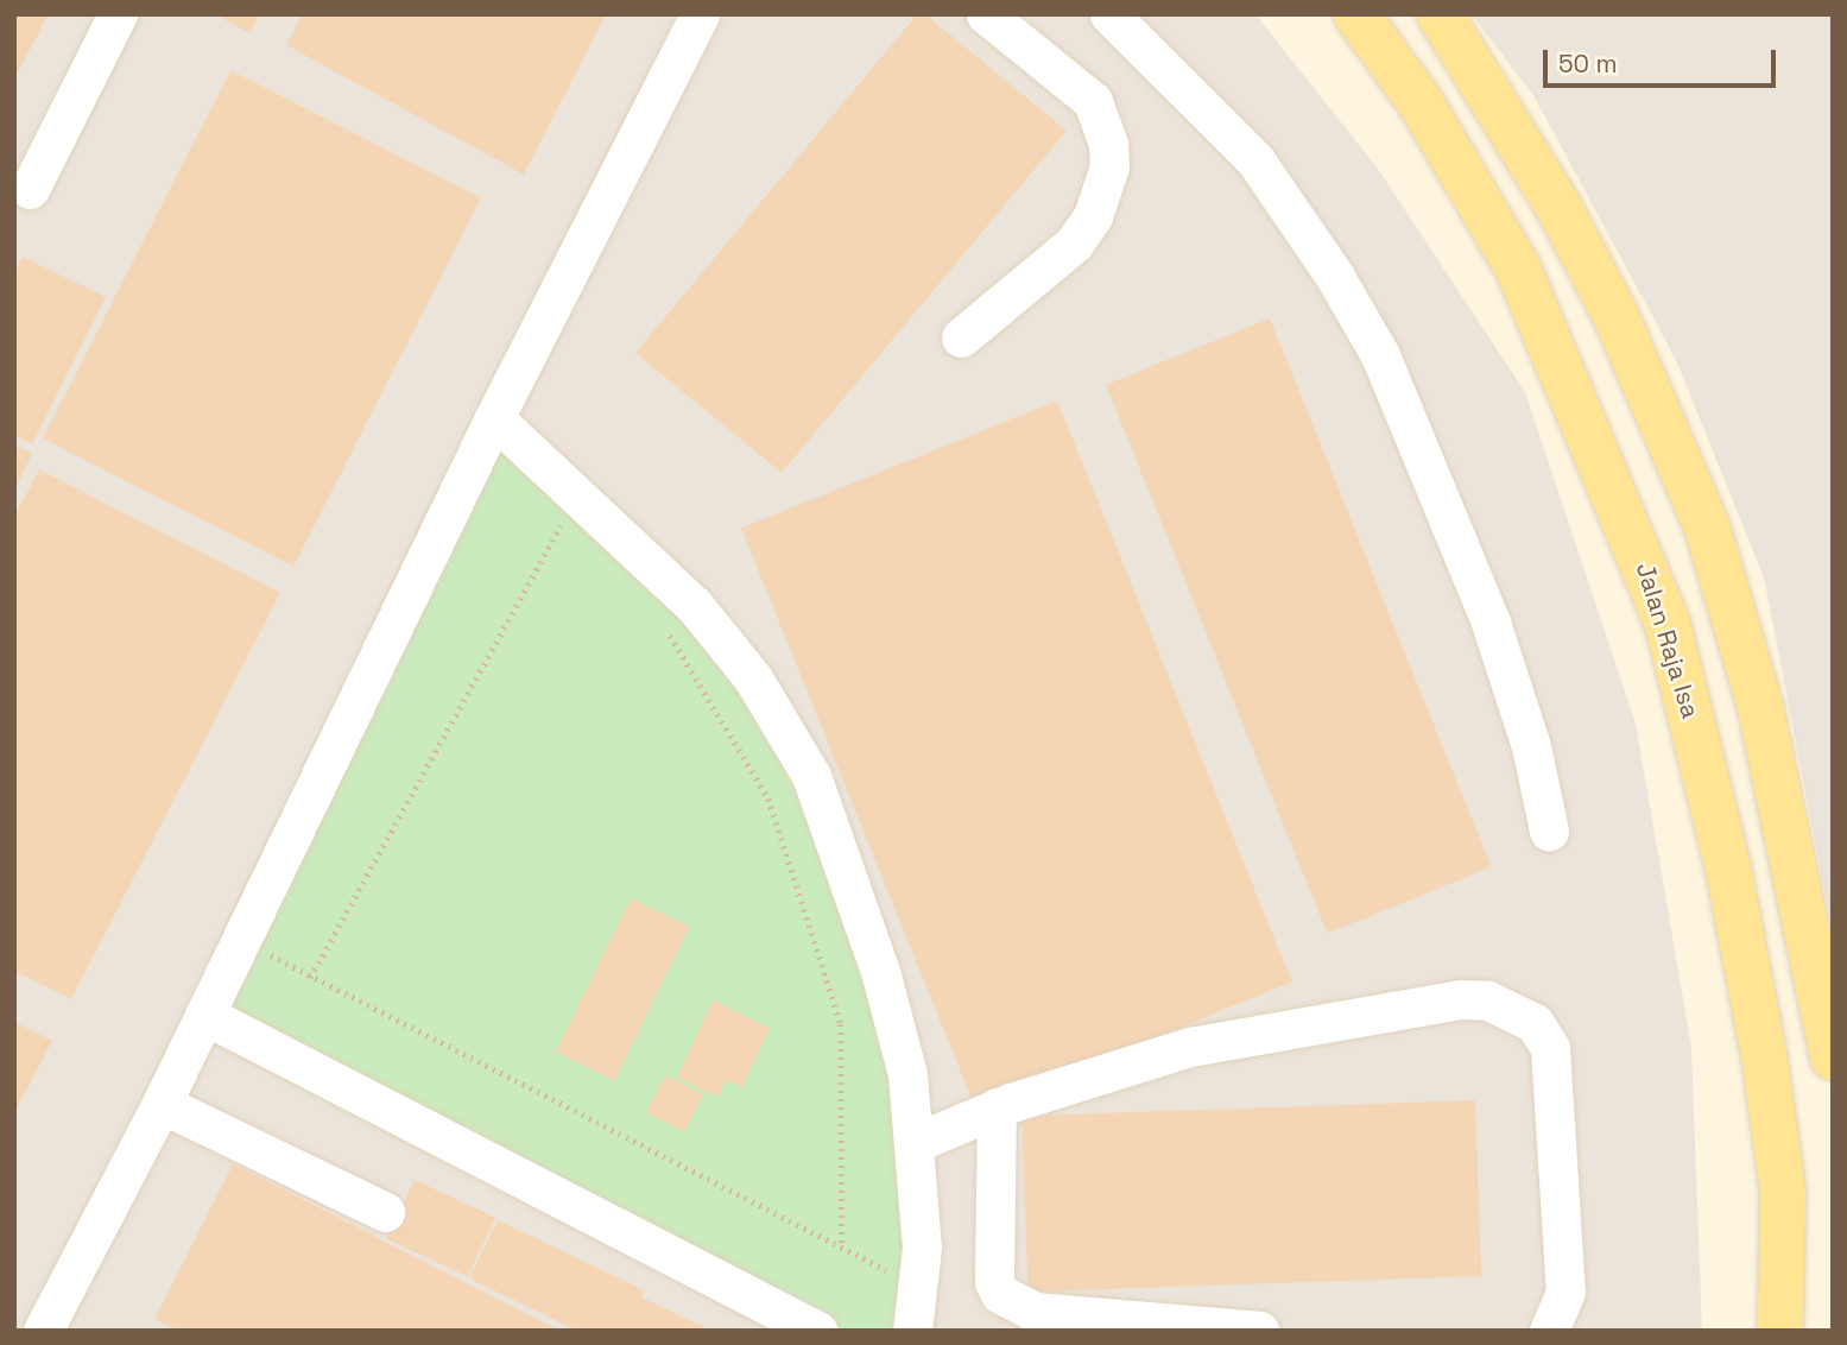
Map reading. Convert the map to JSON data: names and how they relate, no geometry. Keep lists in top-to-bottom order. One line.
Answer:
{"streets":{"main road":["Jalan Raja Isa"]},"scale_bar":"50 m"}
